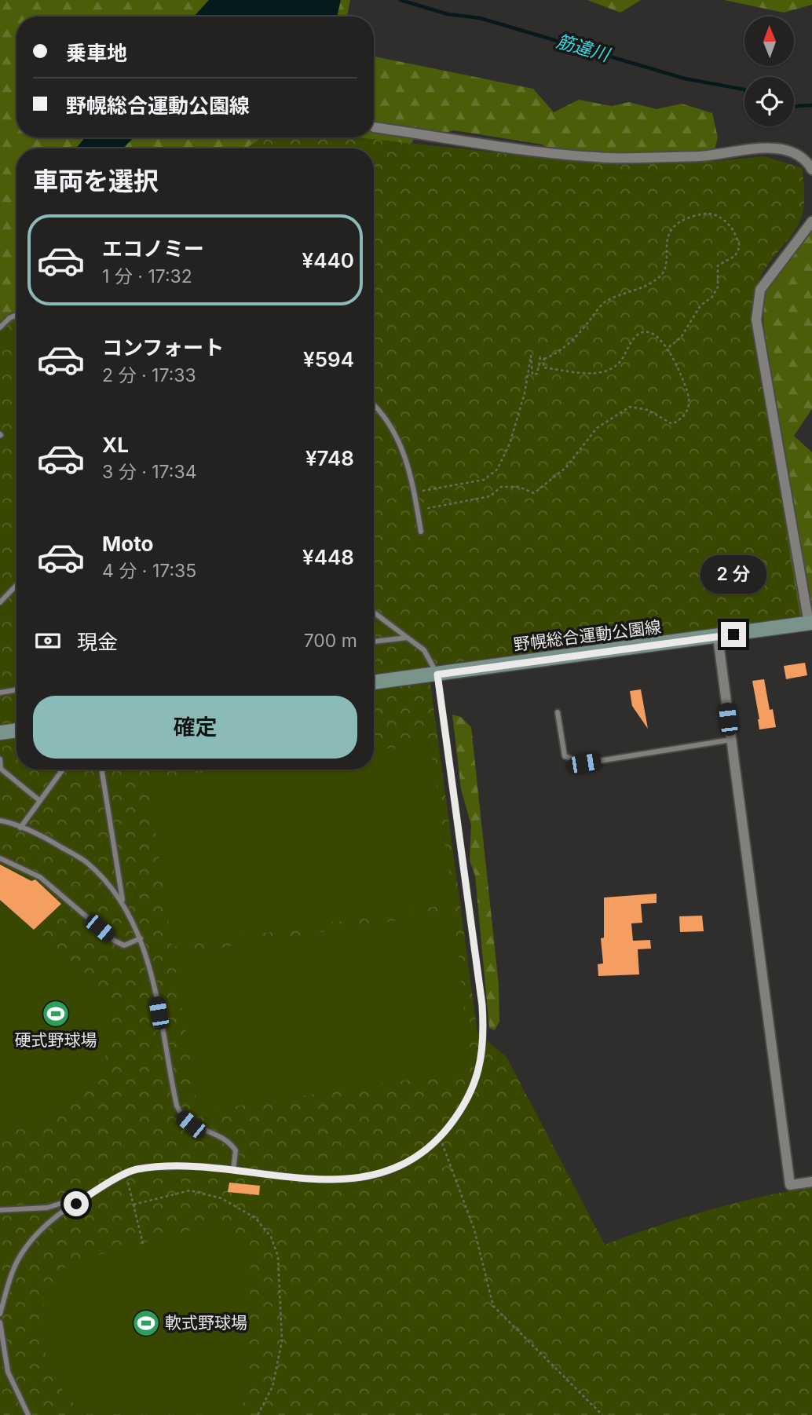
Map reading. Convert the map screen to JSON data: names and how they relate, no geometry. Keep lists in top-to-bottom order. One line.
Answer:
{"streets":{"main road":["野幌総合運動公園線"]},"water":["筋違川"],"places":{"sports":["硬式野球場","軟式野球場"]},"north":"top","page":{"banner":["乗車地","野幌総合運動公園線"],"heading":"車両を選択","list":[{"name":"エコノミー","note":"1 分 · 17:32","value":"¥440"},{"name":"コンフォート","note":"2 分 · 17:33","value":"¥594"},{"name":"XL","note":"3 分 · 17:34","value":"¥748"},{"name":"Moto","note":"4 分 · 17:35","value":"¥448"}],"bubble":"2 分","pay":["現金","700 m"],"buttons":"確定"}}
